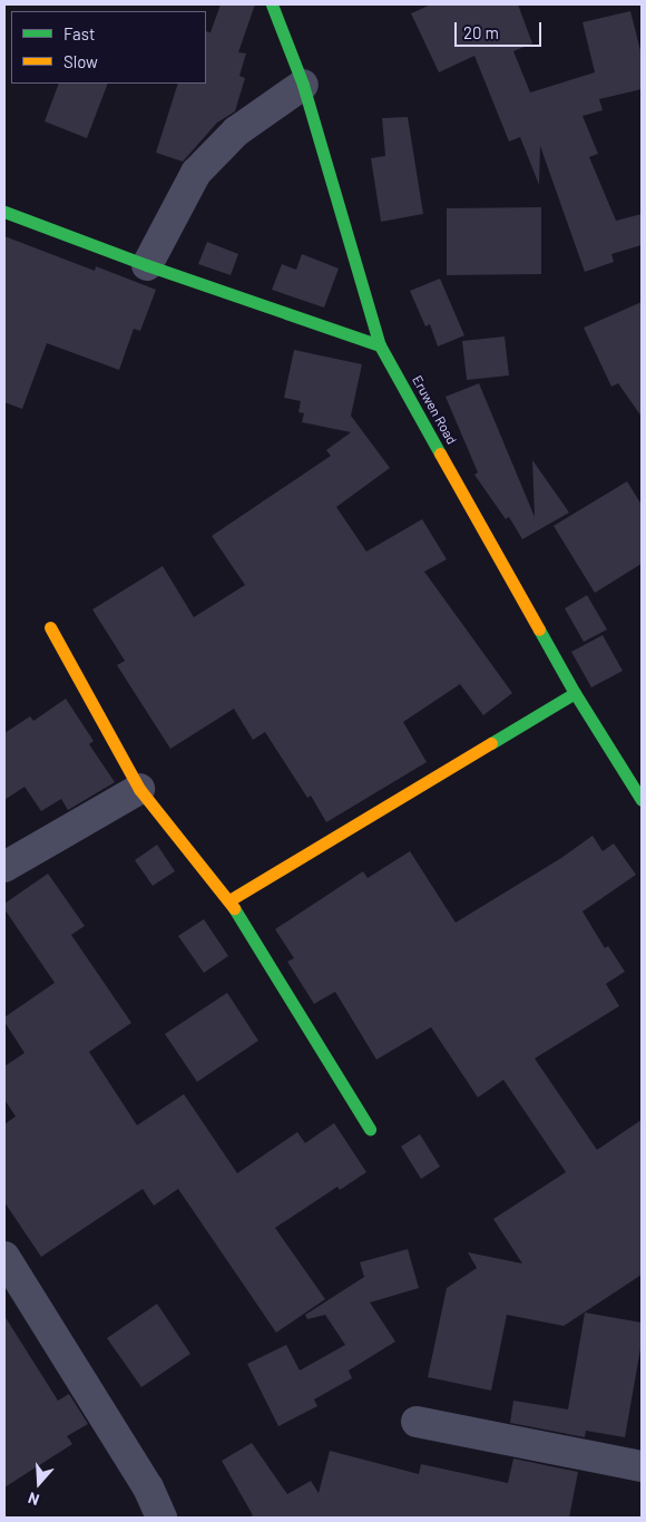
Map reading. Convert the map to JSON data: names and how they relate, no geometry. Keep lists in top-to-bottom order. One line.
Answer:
{"streets":{"street":["Eruwen Road"]},"legend":["Fast","Slow"],"scale_bar":"20 m","north":"bottom"}
